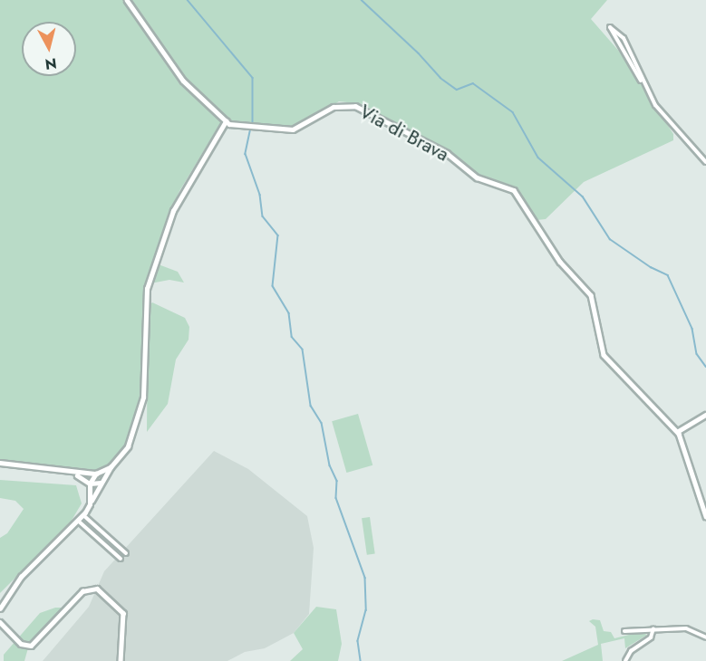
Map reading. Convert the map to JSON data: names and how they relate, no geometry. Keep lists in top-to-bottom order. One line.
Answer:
{"streets":{"street":["Via di Brava"]},"north":"bottom"}
